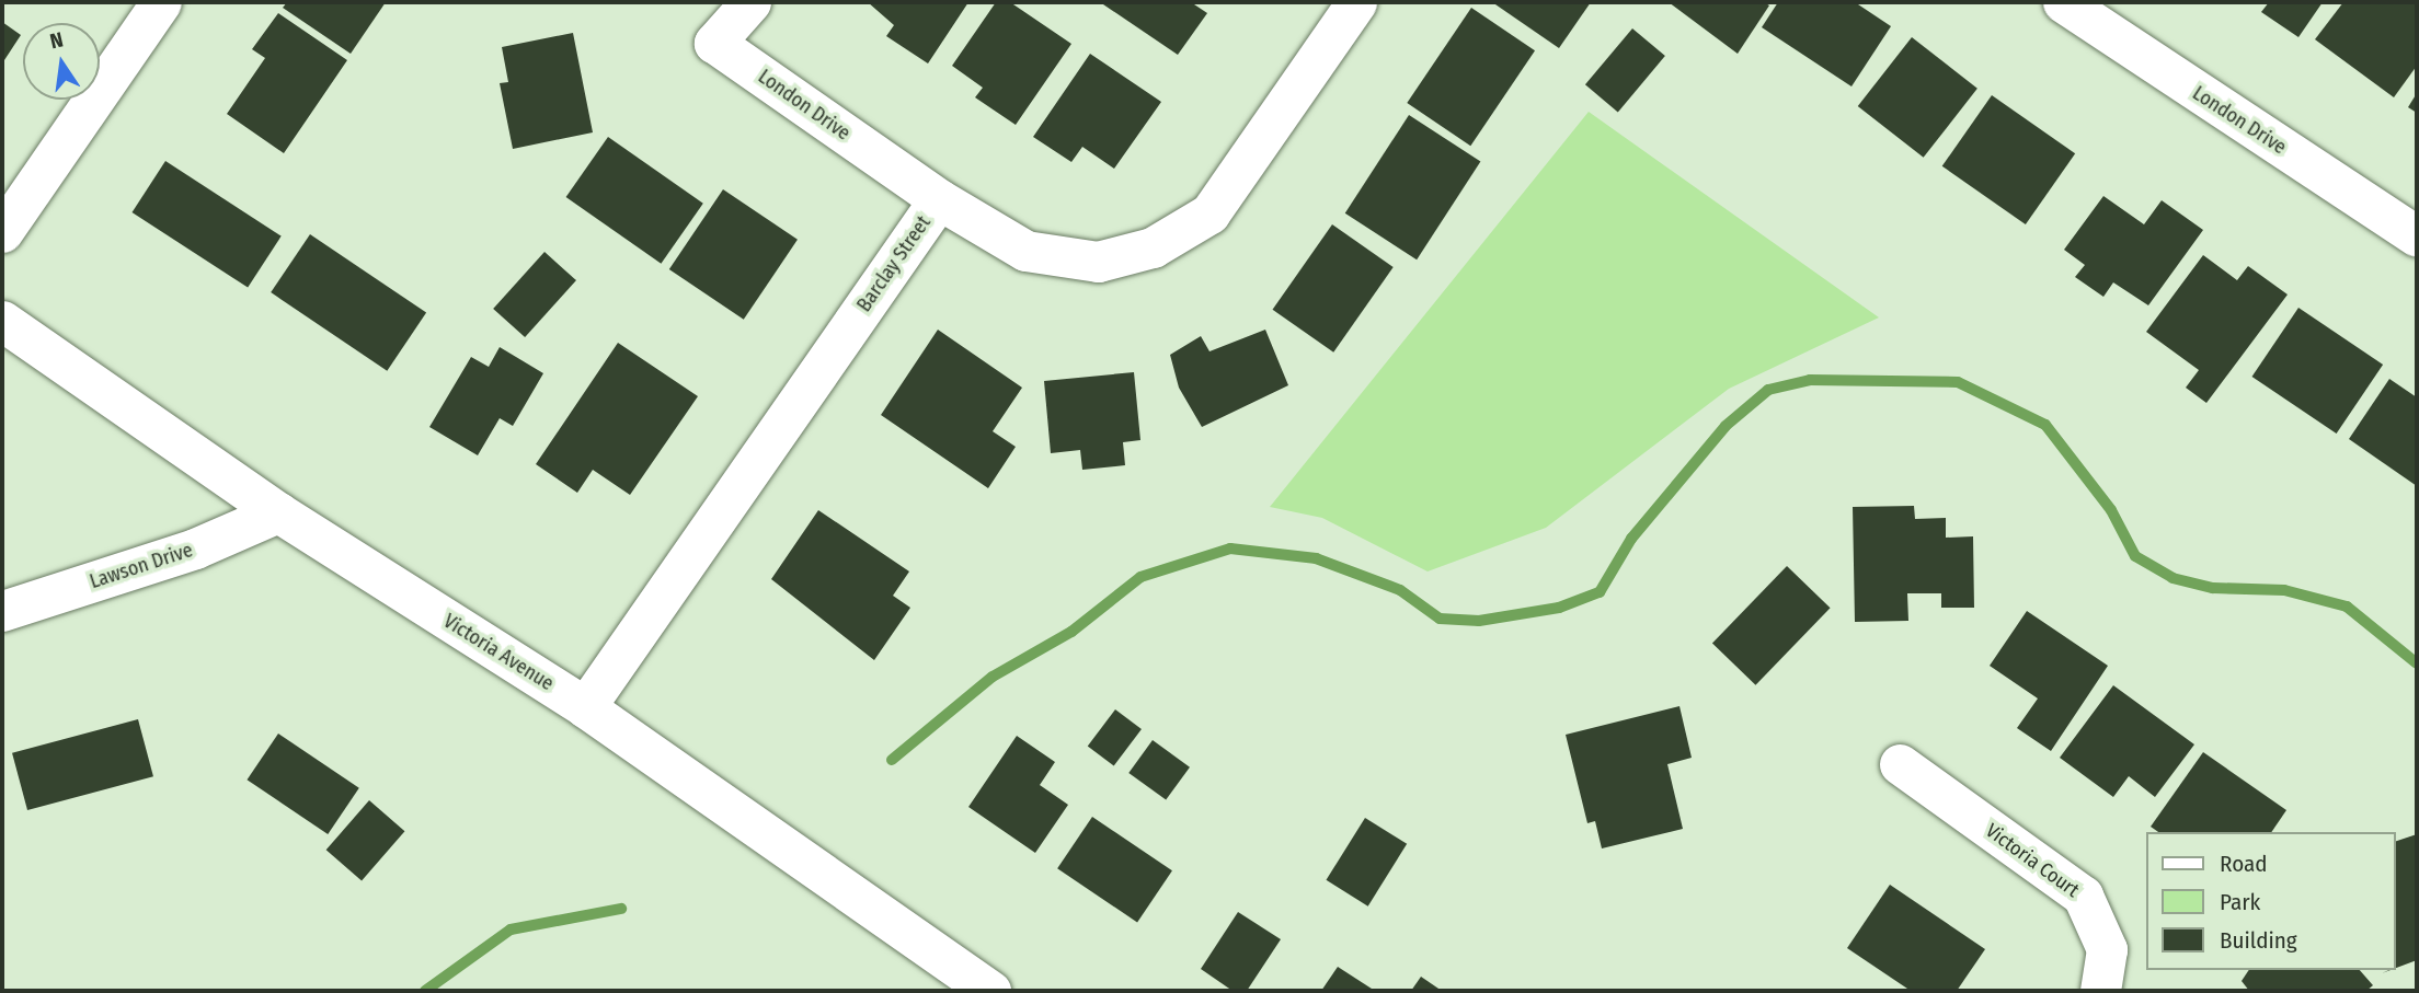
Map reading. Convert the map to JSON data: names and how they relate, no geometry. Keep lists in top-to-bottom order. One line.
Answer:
{"streets":{"street":["London Drive","Barclay Street","Lawson Drive","Victoria Avenue","Victoria Court"]},"crossings":[["London Drive","Barclay Street"],["Barclay Street","Victoria Avenue"],["Lawson Drive","Victoria Avenue"]],"legend":["Road","Park","Building"],"north":"top"}
